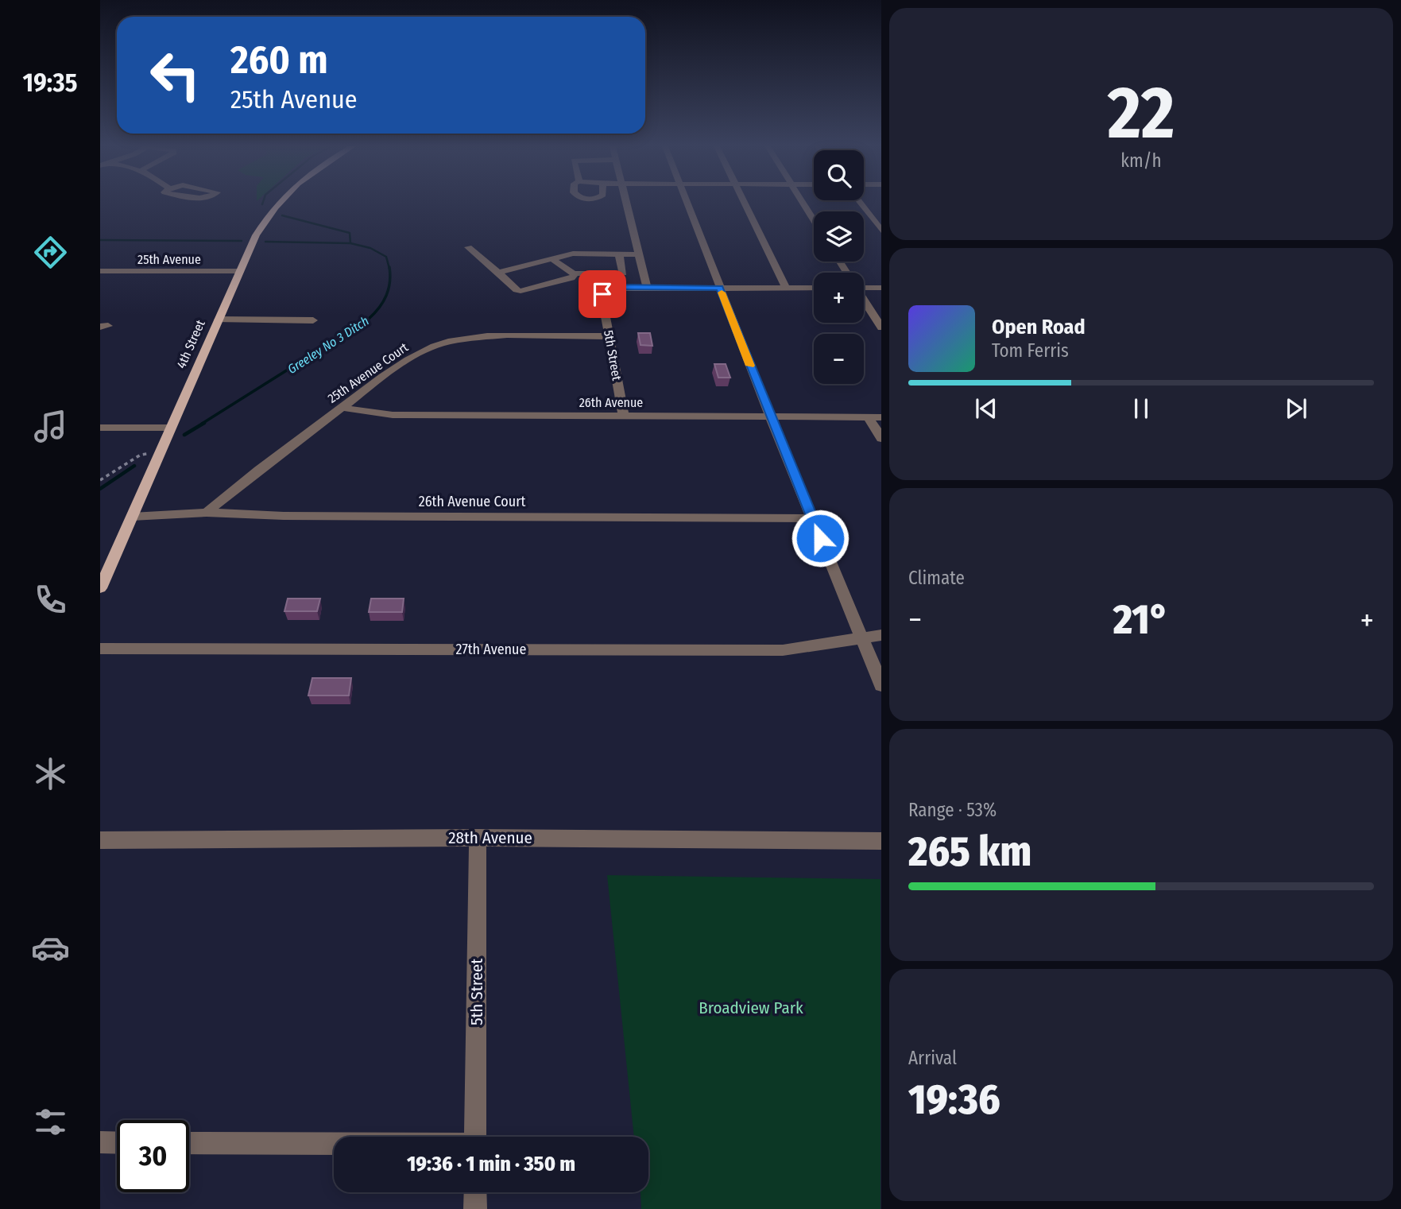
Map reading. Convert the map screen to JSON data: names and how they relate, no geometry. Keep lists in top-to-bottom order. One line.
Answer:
{"streets":{"main road":["4th Street"],"street":["25th Avenue","5th Street","25th Avenue Court","26th Avenue","26th Avenue Court","27th Avenue","28th Avenue"]},"crossings":[["25th Avenue","4th Street"],["4th Street","26th Avenue Court"],["5th Street","25th Avenue Court"],["5th Street","26th Avenue"],["5th Street","28th Avenue"],["25th Avenue Court","26th Avenue"],["25th Avenue Court","26th Avenue Court"]],"water":["Greeley No 3 Ditch"],"parks":["Broadview Park"],"page":{"tabs":"19:35","tile":[["22","km/h"],"Climate",["Range · 53%","265 km"],["Arrival","19:36"]],"turn":["260 m","25th Avenue"],"map_buttons":["+","−"],"song":["Open Road","Tom Ferris"],"heat":["−","21°","+"],"limit":"30","trip":"19:36 · 1 min · 350 m"}}
